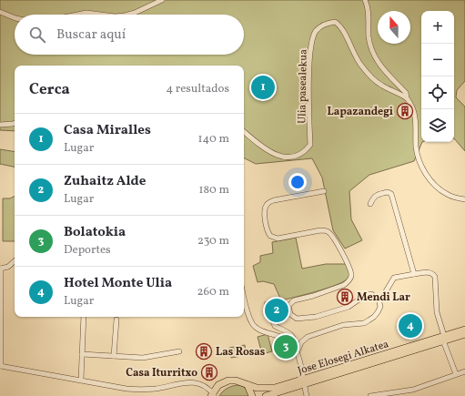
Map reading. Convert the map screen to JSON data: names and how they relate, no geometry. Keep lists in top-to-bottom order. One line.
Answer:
{"streets":{"main road":["Jose Elosegi Alkatea"],"street":["Ulia pasealekua"]},"places":{"building":["Lapazandegi","Mendi Lar","Las Rosas","Casa Iturritxo"]},"north":"top","page":{"map_buttons":["+","−"],"search":"Buscar aquí","heading":["Cerca","4 resultados"],"pins":["1","2","4","3"],"list":[{"mark":"1","name":"Casa Miralles","note":"Lugar","value":"140 m"},{"mark":"2","name":"Zuhaitz Alde","note":"Lugar","value":"180 m"},{"mark":"3","name":"Bolatokia","note":"Deportes","value":"230 m"},{"mark":"4","name":"Hotel Monte Ulia","note":"Lugar","value":"260 m"}]}}
